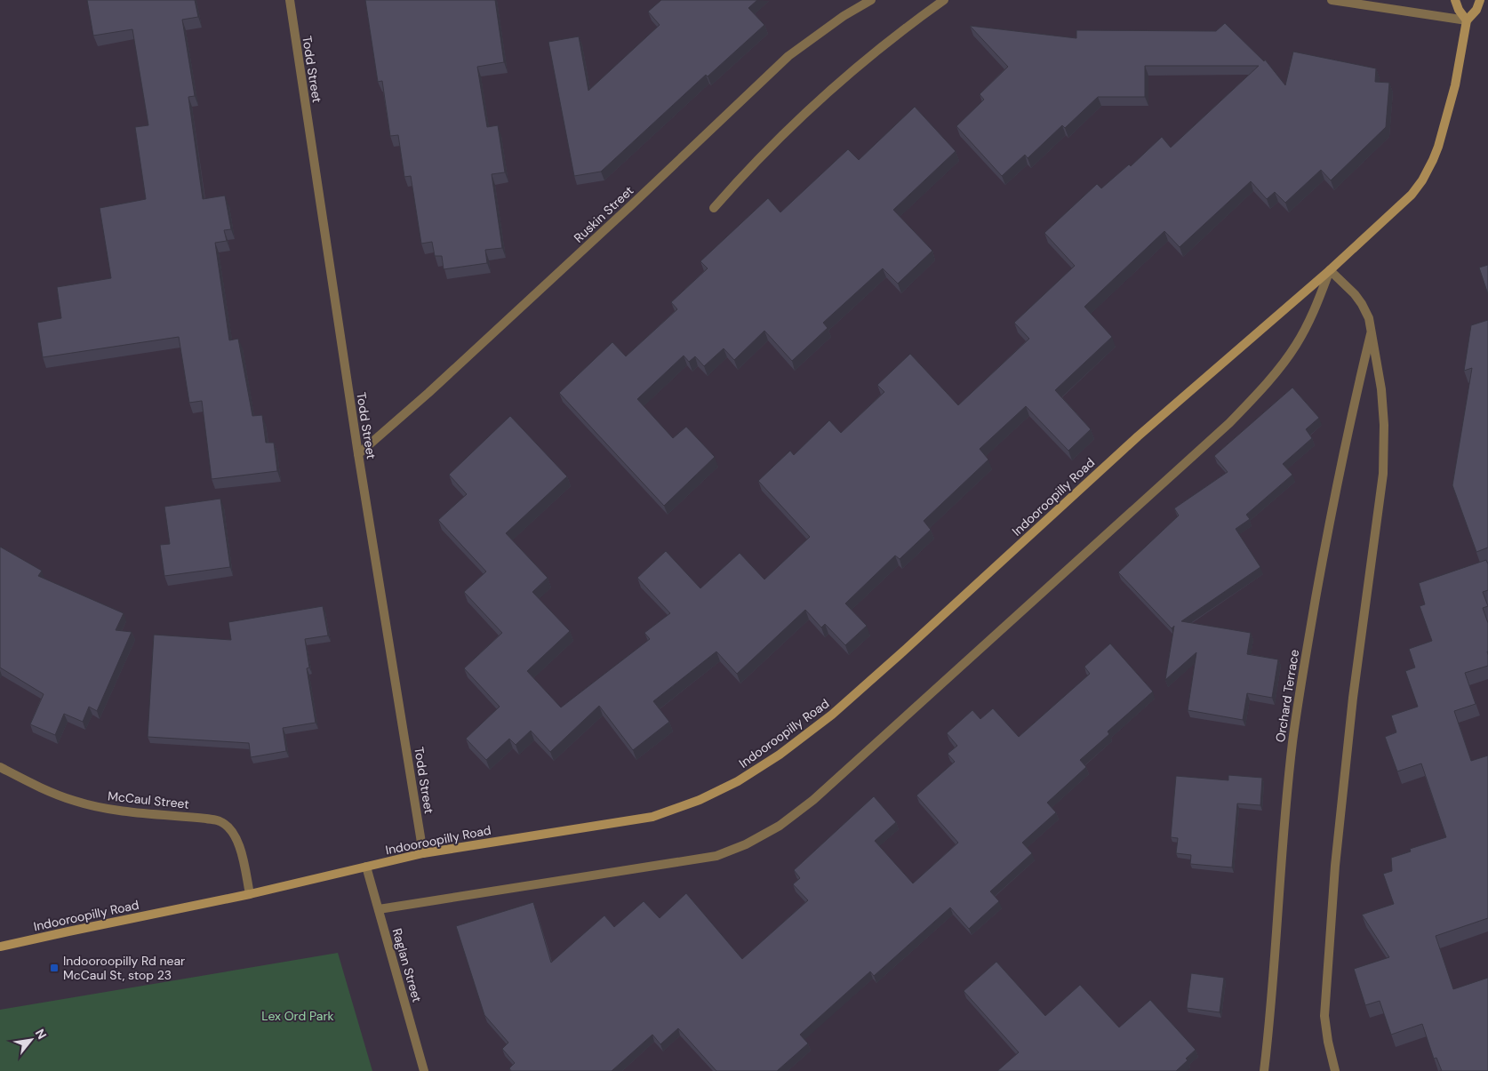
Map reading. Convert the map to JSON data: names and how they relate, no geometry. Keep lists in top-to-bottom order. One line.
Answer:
{"streets":{"main road":["Indooroopilly Road"],"street":["Todd Street","Ruskin Street","Orchard Terrace","McCaul Street","Raglan Street"]},"crossings":[["Todd Street","Ruskin Street"],["Todd Street","Indooroopilly Road"],["Indooroopilly Road","McCaul Street"],["Indooroopilly Road","Raglan Street"]],"parks":["Lex Ord Park"],"places":{"transit":["Indooroopilly Rd near McCaul St, stop 23"]},"north":"top right"}
